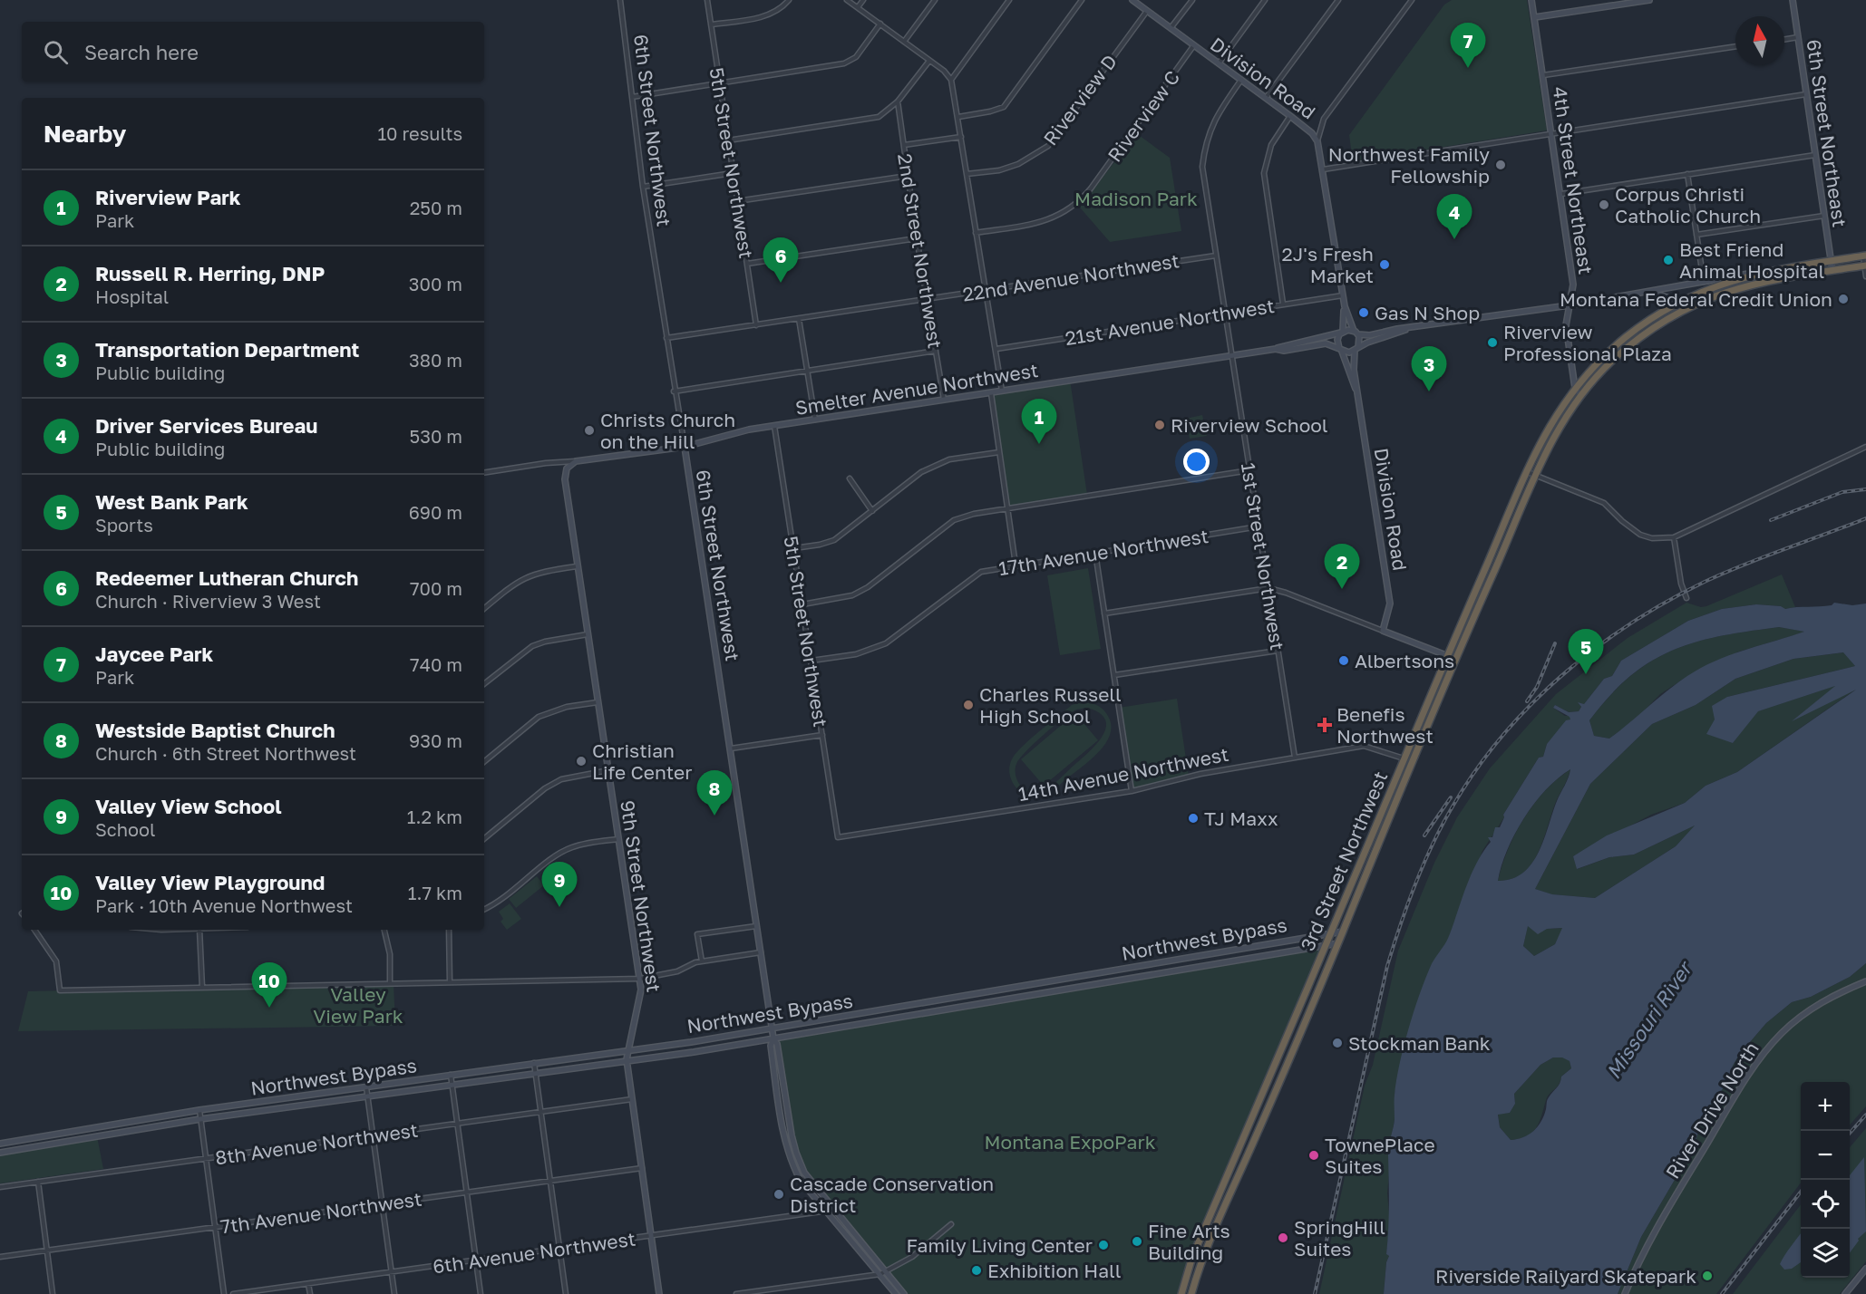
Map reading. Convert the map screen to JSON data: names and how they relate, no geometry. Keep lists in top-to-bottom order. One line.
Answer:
{"streets":{"highway":["3rd Street Northwest"],"street":["Division Road","Riverview D","Riverview C","6th Street Northwest","6th Street Northeast","5th Street Northwest","4th Street Northeast","2nd Street Northwest","22nd Avenue Northwest","21st Avenue Northwest","Smelter Avenue Northwest","17th Avenue Northwest","1st Street Northwest","14th Avenue Northwest","9th Street Northwest","Northwest Bypass","River Drive North","8th Avenue Northwest","7th Avenue Northwest","6th Avenue Northwest"]},"crossings":[["Division Road","Riverview D"],["Division Road","Riverview C"],["Division Road","21st Avenue Northwest"],["Division Road","Smelter Avenue Northwest"],["Division Road","1st Street Northwest"],["6th Street Northwest","22nd Avenue Northwest"],["6th Street Northwest","Smelter Avenue Northwest"],["6th Street Northwest","Northwest Bypass"],["6th Street Northwest","6th Avenue Northwest"],["6th Street Northeast","3rd Street Northwest"],["5th Street Northwest","22nd Avenue Northwest"],["5th Street Northwest","Smelter Avenue Northwest"],["5th Street Northwest","17th Avenue Northwest"],["5th Street Northwest","14th Avenue Northwest"],["4th Street Northeast","3rd Street Northwest"],["2nd Street Northwest","22nd Avenue Northwest"],["2nd Street Northwest","Smelter Avenue Northwest"],["22nd Avenue Northwest","1st Street Northwest"],["21st Avenue Northwest","1st Street Northwest"],["Smelter Avenue Northwest","1st Street Northwest"],["Smelter Avenue Northwest","9th Street Northwest"],["17th Avenue Northwest","1st Street Northwest"],["1st Street Northwest","14th Avenue Northwest"],["14th Avenue Northwest","3rd Street Northwest"],["3rd Street Northwest","Northwest Bypass"],["9th Street Northwest","Northwest Bypass"],["9th Street Northwest","8th Avenue Northwest"],["9th Street Northwest","7th Avenue Northwest"],["9th Street Northwest","6th Avenue Northwest"]],"water":["Missouri River"],"parks":["Madison Park","Valley View Park","Montana ExpoPark"],"places":{"other":["Northwest Family Fellowship","Corpus Christi Catholic Church","Best Friend Animal Hospital","2J's Fresh Market","Montana Federal Credit Union","Gas N Shop","Riverview Professional Plaza","Riverview School","Christs Church on the Hill","Albertsons","Charles Russell High School","Christian Life Center","TJ Maxx","Stockman Bank","TownePlace Suites","Cascade Conservation District","SpringHill Suites","Fine Arts Building","Family Living Center","Exhibition Hall","Riverside Railyard Skatepark"],"health":["Benefis Northwest"]},"north":"top","page":{"search":"Search here","pins":["7","4","6","3","1","2","5","8","9","10"],"heading":["Nearby","10 results"],"list":[{"mark":"1","name":"Riverview Park","note":"Park","value":"250 m"},{"mark":"2","name":"Russell R. Herring, DNP","note":"Hospital","value":"300 m"},{"mark":"3","name":"Transportation Department","note":"Public building","value":"380 m"},{"mark":"4","name":"Driver Services Bureau","note":"Public building","value":"530 m"},{"mark":"5","name":"West Bank Park","note":"Sports","value":"690 m"},{"mark":"6","name":"Redeemer Lutheran Church","note":"Church · Riverview 3 West","value":"700 m"},{"mark":"7","name":"Jaycee Park","note":"Park","value":"740 m"},{"mark":"8","name":"Westside Baptist Church","note":"Church · 6th Street Northwest","value":"930 m"},{"mark":"9","name":"Valley View School","note":"School","value":"1.2 km"},{"mark":"10","name":"Valley View Playground","note":"Park · 10th Avenue Northwest","value":"1.7 km"}],"map_buttons":["+","−"]}}
